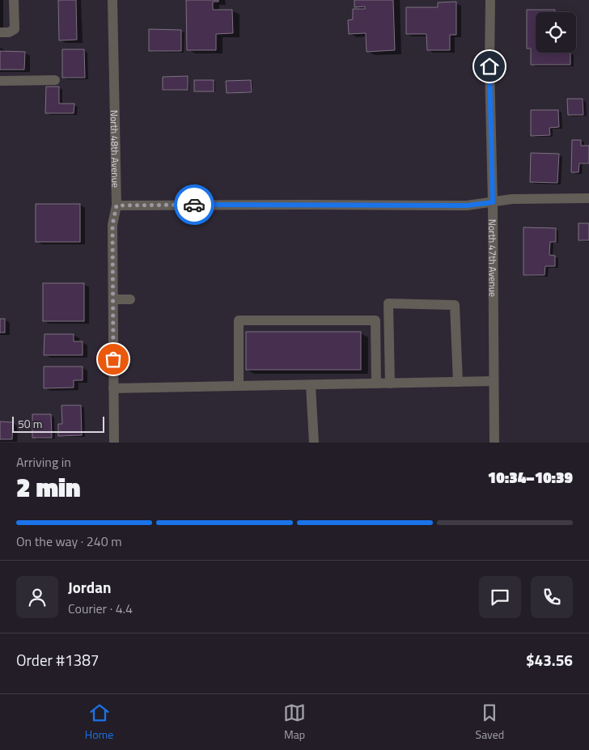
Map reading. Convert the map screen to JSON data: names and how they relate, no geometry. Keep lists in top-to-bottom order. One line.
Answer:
{"streets":{"street":["North 48th Avenue","North 47th Avenue"]},"scale_bar":"50 m","page":{"scale":"50 m","heading":["2 min","Arriving in","10:34–10:39"],"panel":["Jordan","Courier · 4.4","Order #1387","$43.56"],"bar":"On the way · 240 m","tabs":["Home","Map","Saved"]}}
